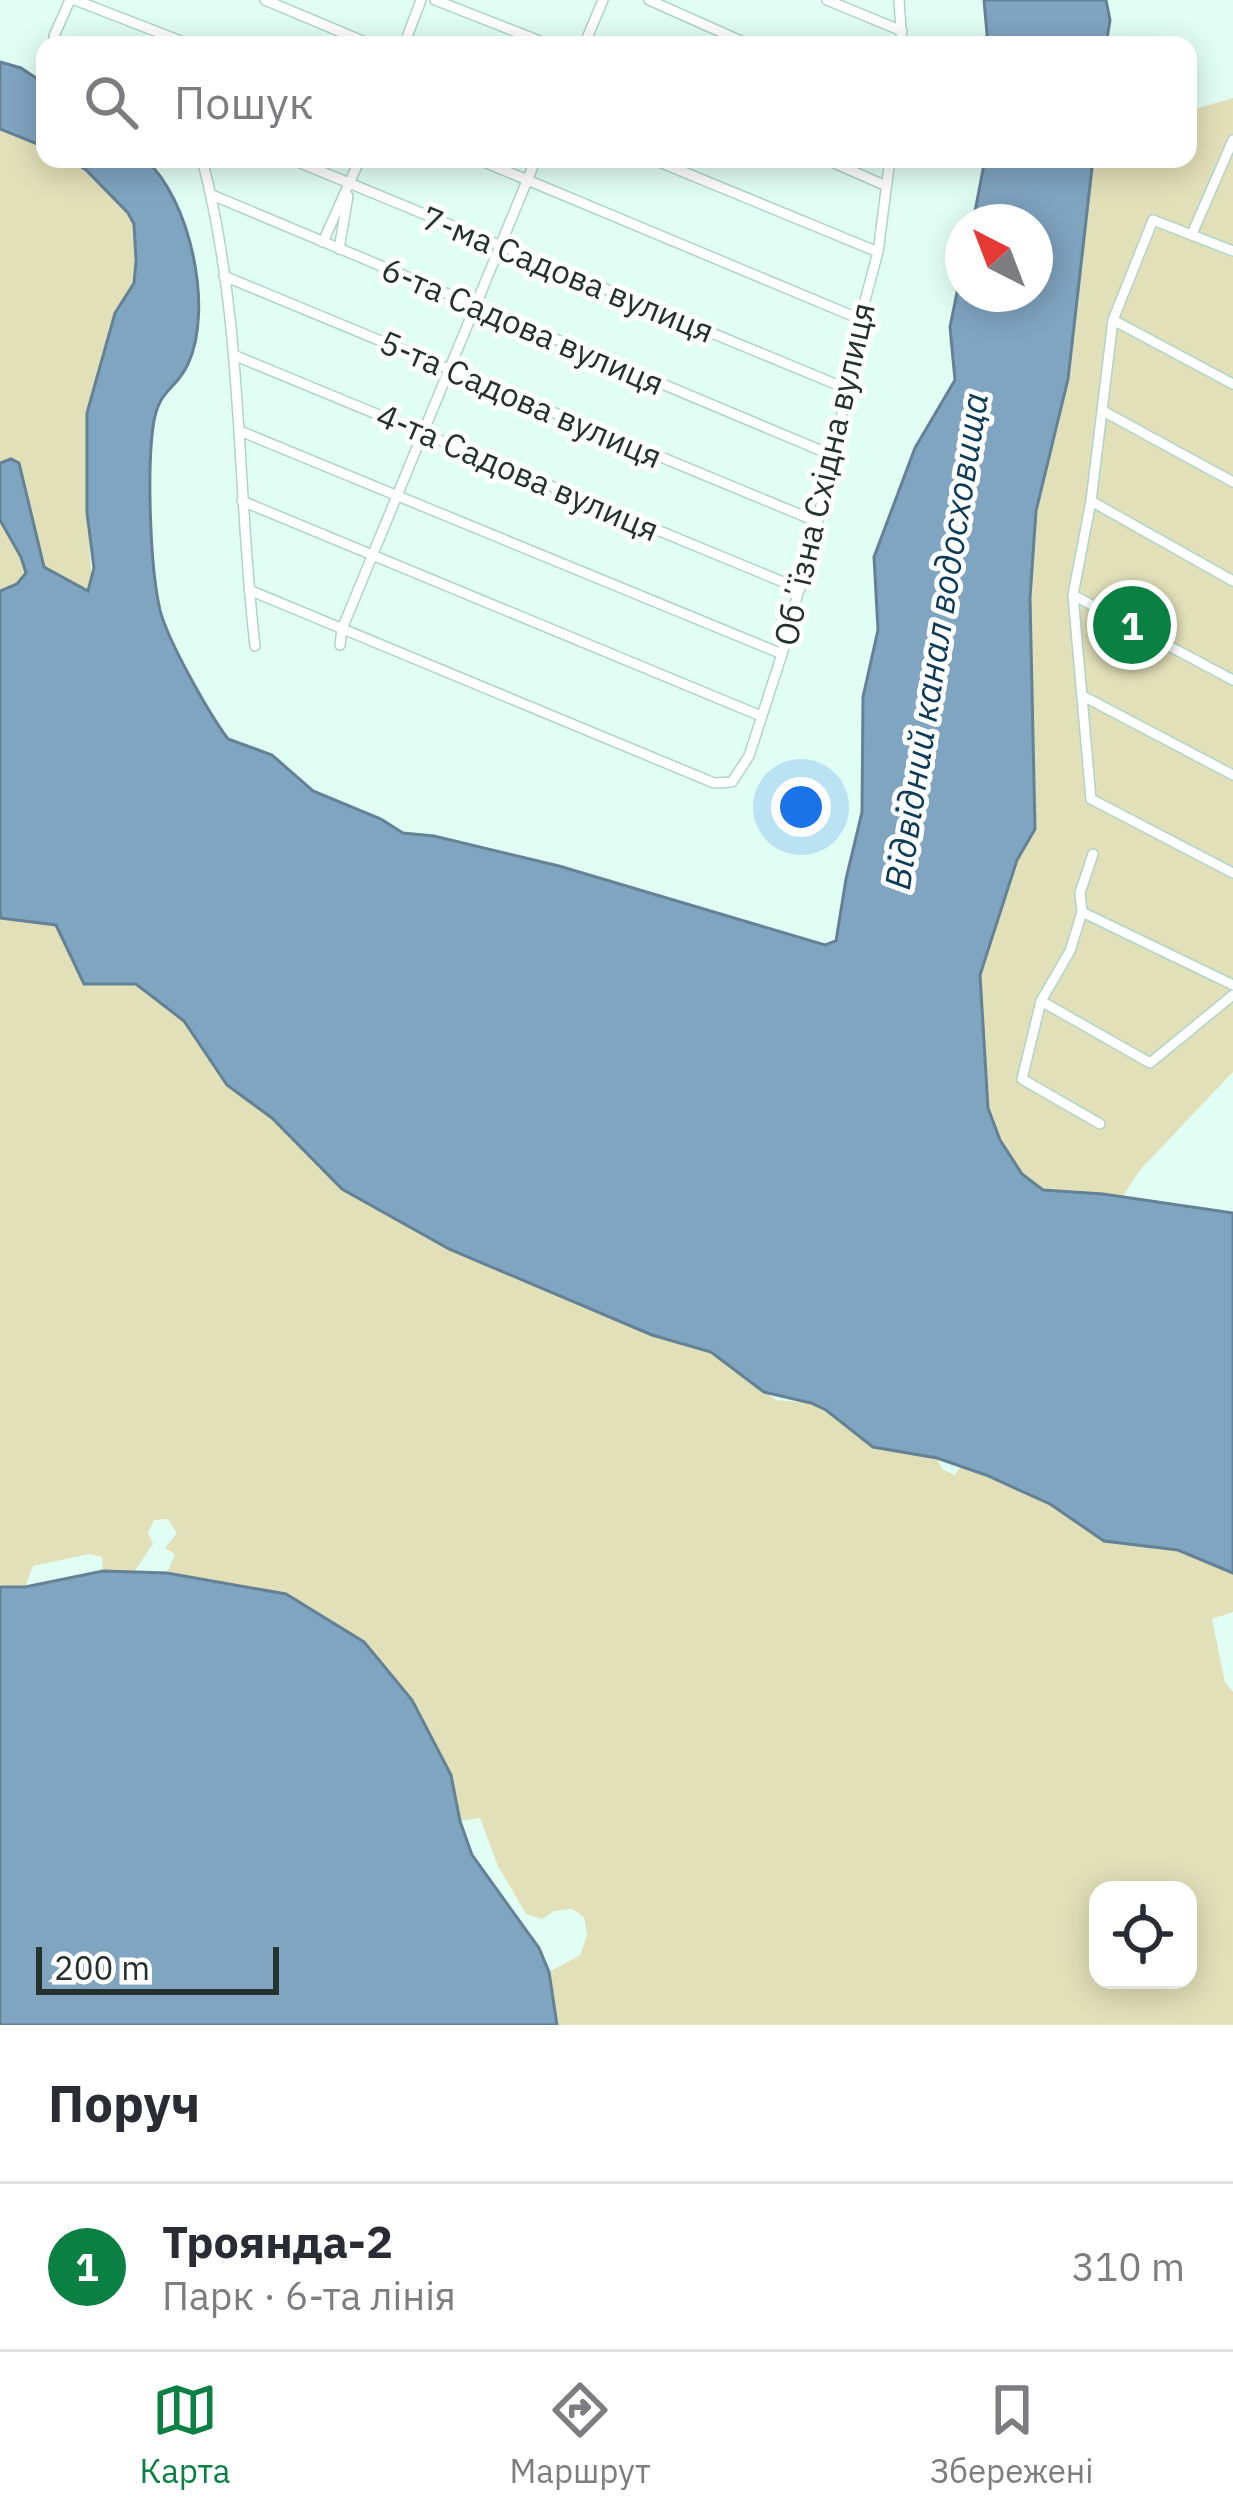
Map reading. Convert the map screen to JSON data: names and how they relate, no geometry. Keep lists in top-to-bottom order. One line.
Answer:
{"streets":{"street":["7-ма Садова вулиця","6-та Садова вулиця","5-та Садова вулиця","4-та Садова вулиця","Обʼїзна Східна вулиця"]},"crossings":[["7-ма Садова вулиця","Обʼїзна Східна вулиця"],["6-та Садова вулиця","Обʼїзна Східна вулиця"],["5-та Садова вулиця","Обʼїзна Східна вулиця"],["4-та Садова вулиця","Обʼїзна Східна вулиця"]],"water":["Відвідний канал водосховища"],"scale_bar":"200 m","north":"top left","page":{"search":"Пошук","pins":"1","scale":"200 m","heading":"Поруч","list":[{"mark":"1","name":"Троянда-2","note":"Парк · 6-та лінія","value":"310 m"}],"nav":["Карта","Маршрут","Збережені"]}}
